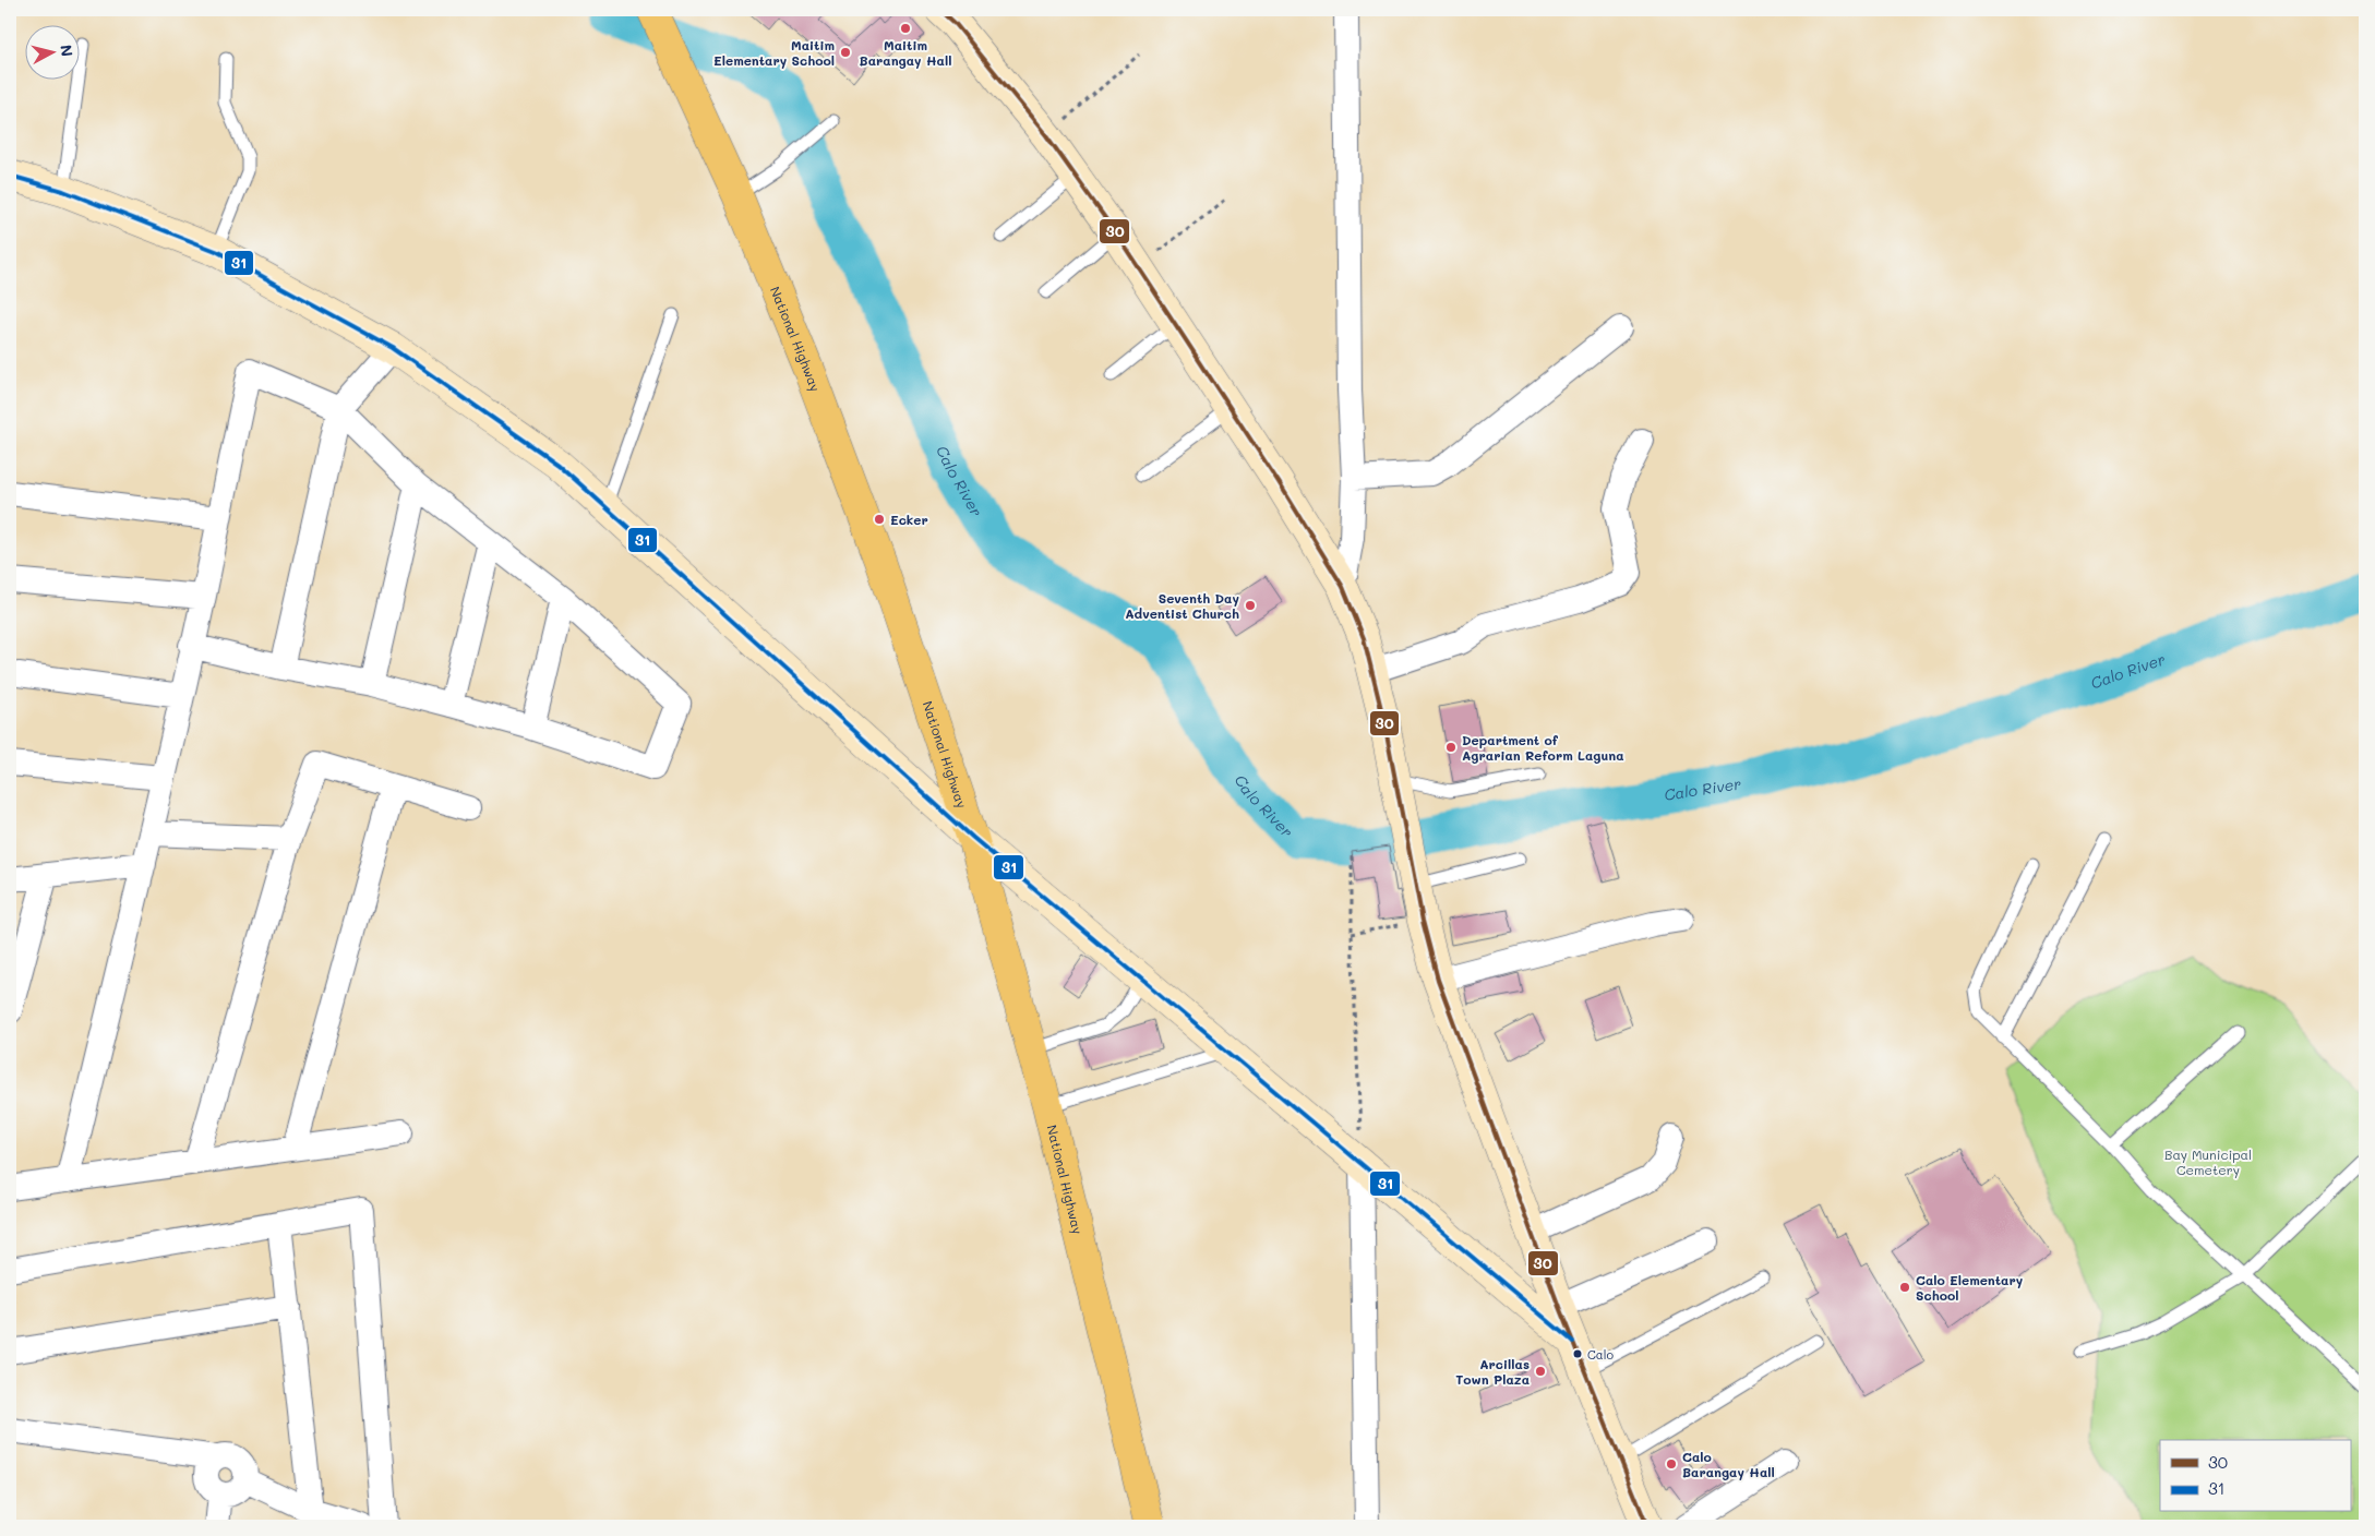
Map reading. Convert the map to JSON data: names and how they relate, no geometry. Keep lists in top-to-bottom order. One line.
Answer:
{"streets":{"main road":["National Highway"]},"water":["Calo River"],"parks":["Bay Municipal Cemetery"],"places":["Maitim Barangay Hall","Maitim Elementary School","Ecker","Seventh Day Adventist Church","Department of Agrarian Reform Laguna","Calo Elementary School","Calo","Arcillas Town Plaza","Calo Barangay Hall"],"lines":["transit line 30","transit line 31"],"legend":["30","31"],"north":"right"}
